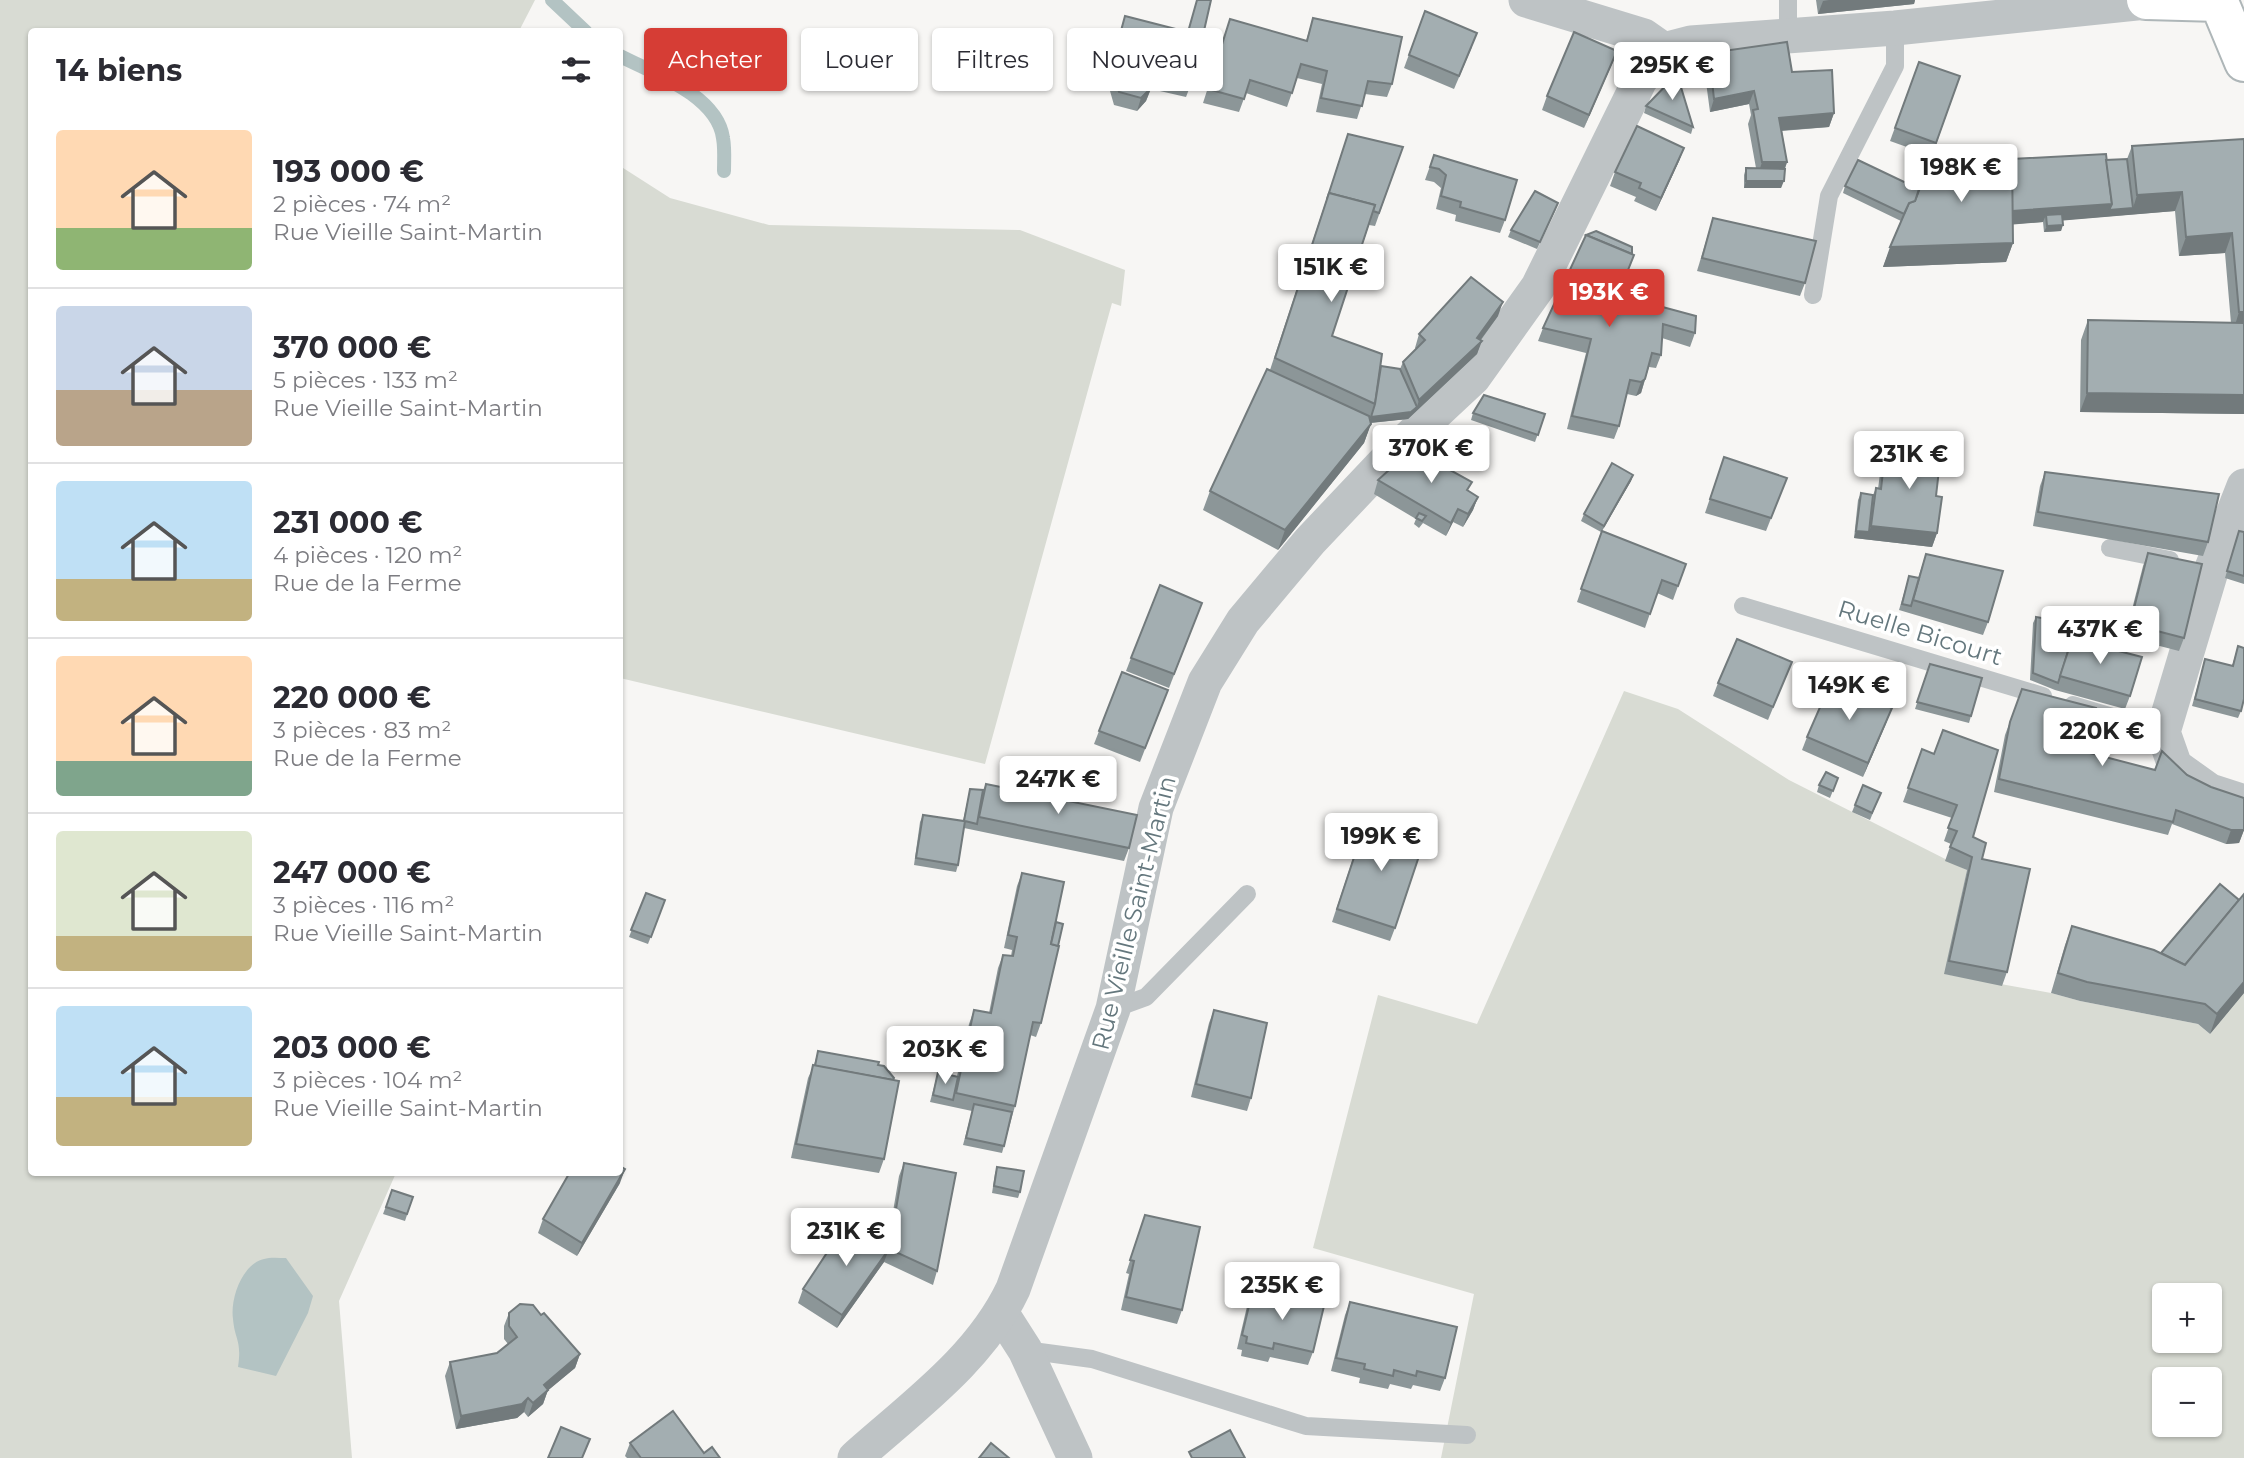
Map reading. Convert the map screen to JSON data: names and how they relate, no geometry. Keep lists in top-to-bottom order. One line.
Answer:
{"streets":{"street":["Rue Vieille Saint-Martin"],"lane":["Ruelle Bicourt"]},"page":{"chip":["Acheter","Louer","Filtres","Nouveau"],"heading":"14 biens","price":["295K €","198K €","151K €","193K €","370K €","231K €","437K €","149K €","220K €","247K €","199K €","203K €","231K €","235K €"],"list":[{"name":"193 000 €","note":"2 pièces · 74 m² · Rue Vieille Saint-Martin"},{"name":"370 000 €","note":"5 pièces · 133 m² · Rue Vieille Saint-Martin"},{"name":"231 000 €","note":"4 pièces · 120 m² · Rue de la Ferme"},{"name":"220 000 €","note":"3 pièces · 83 m² · Rue de la Ferme"},{"name":"247 000 €","note":"3 pièces · 116 m² · Rue Vieille Saint-Martin"},{"name":"203 000 €","note":"3 pièces · 104 m² · Rue Vieille Saint-Martin"}],"map_buttons":["+","−"]}}
